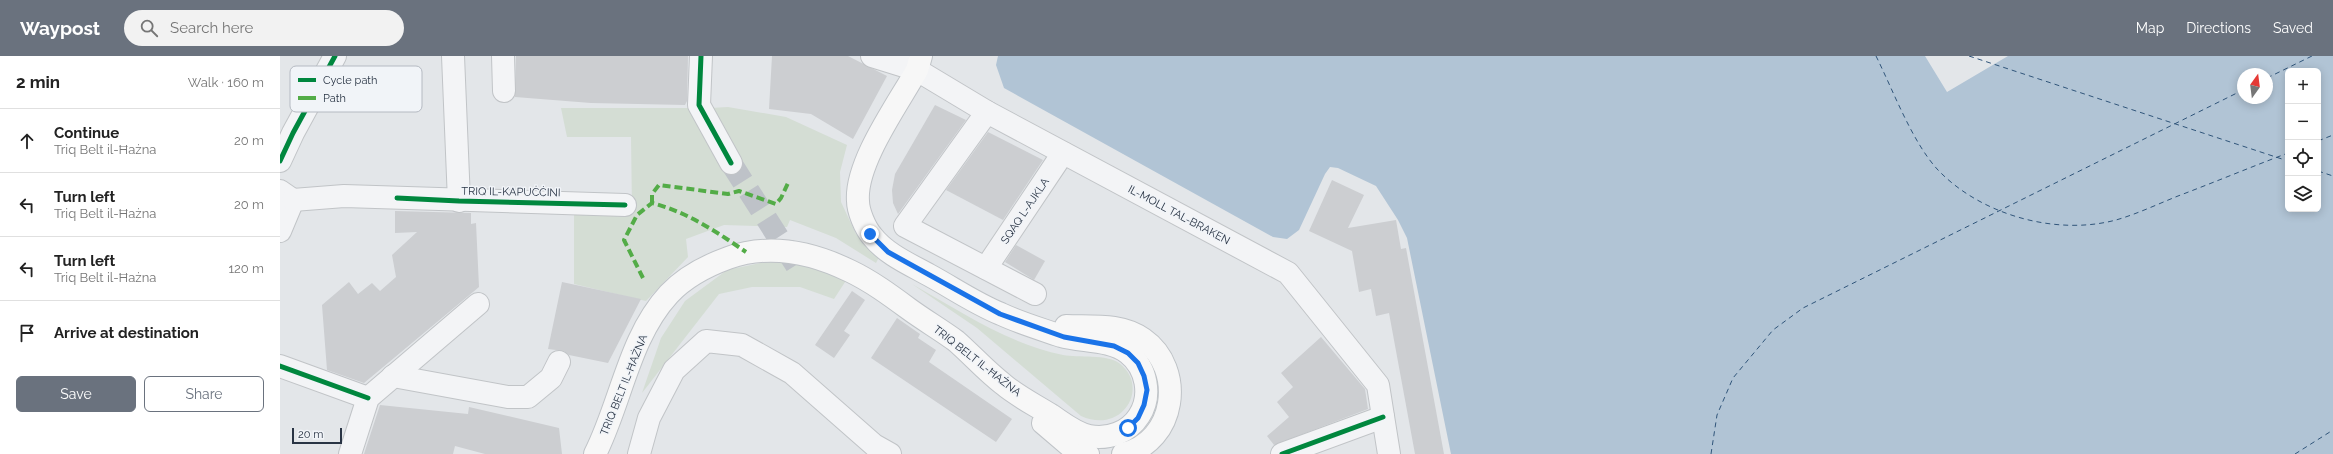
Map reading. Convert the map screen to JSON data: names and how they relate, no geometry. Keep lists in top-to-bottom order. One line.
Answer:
{"streets":{"main road":["TRIQ BELT IL-ĦAŻNA"],"street":["TRIQ IL-KAPUĊĊINI","SQAQ L-AJKLA","IL-MOLL TAL-BRAKEN"]},"crossings":[["SQAQ L-AJKLA","IL-MOLL TAL-BRAKEN"],["IL-MOLL TAL-BRAKEN","TRIQ BELT IL-ĦAŻNA"]],"legend":["Cycle path","Path"],"scale_bar":"20 m","north":"top","page":{"header":"Waypost","search":"Search here","nav":["Map","Directions","Saved"],"heading":["2 min","Walk · 160 m"],"map_buttons":["+","−"],"list":[["Continue","Triq Belt il-Ħażna","20 m"],["Turn left","Triq Belt il-Ħażna","20 m"],["Turn left","Triq Belt il-Ħażna","120 m"],"Arrive at destination"],"buttons":["Save","Share"],"scale":"20 m"}}
